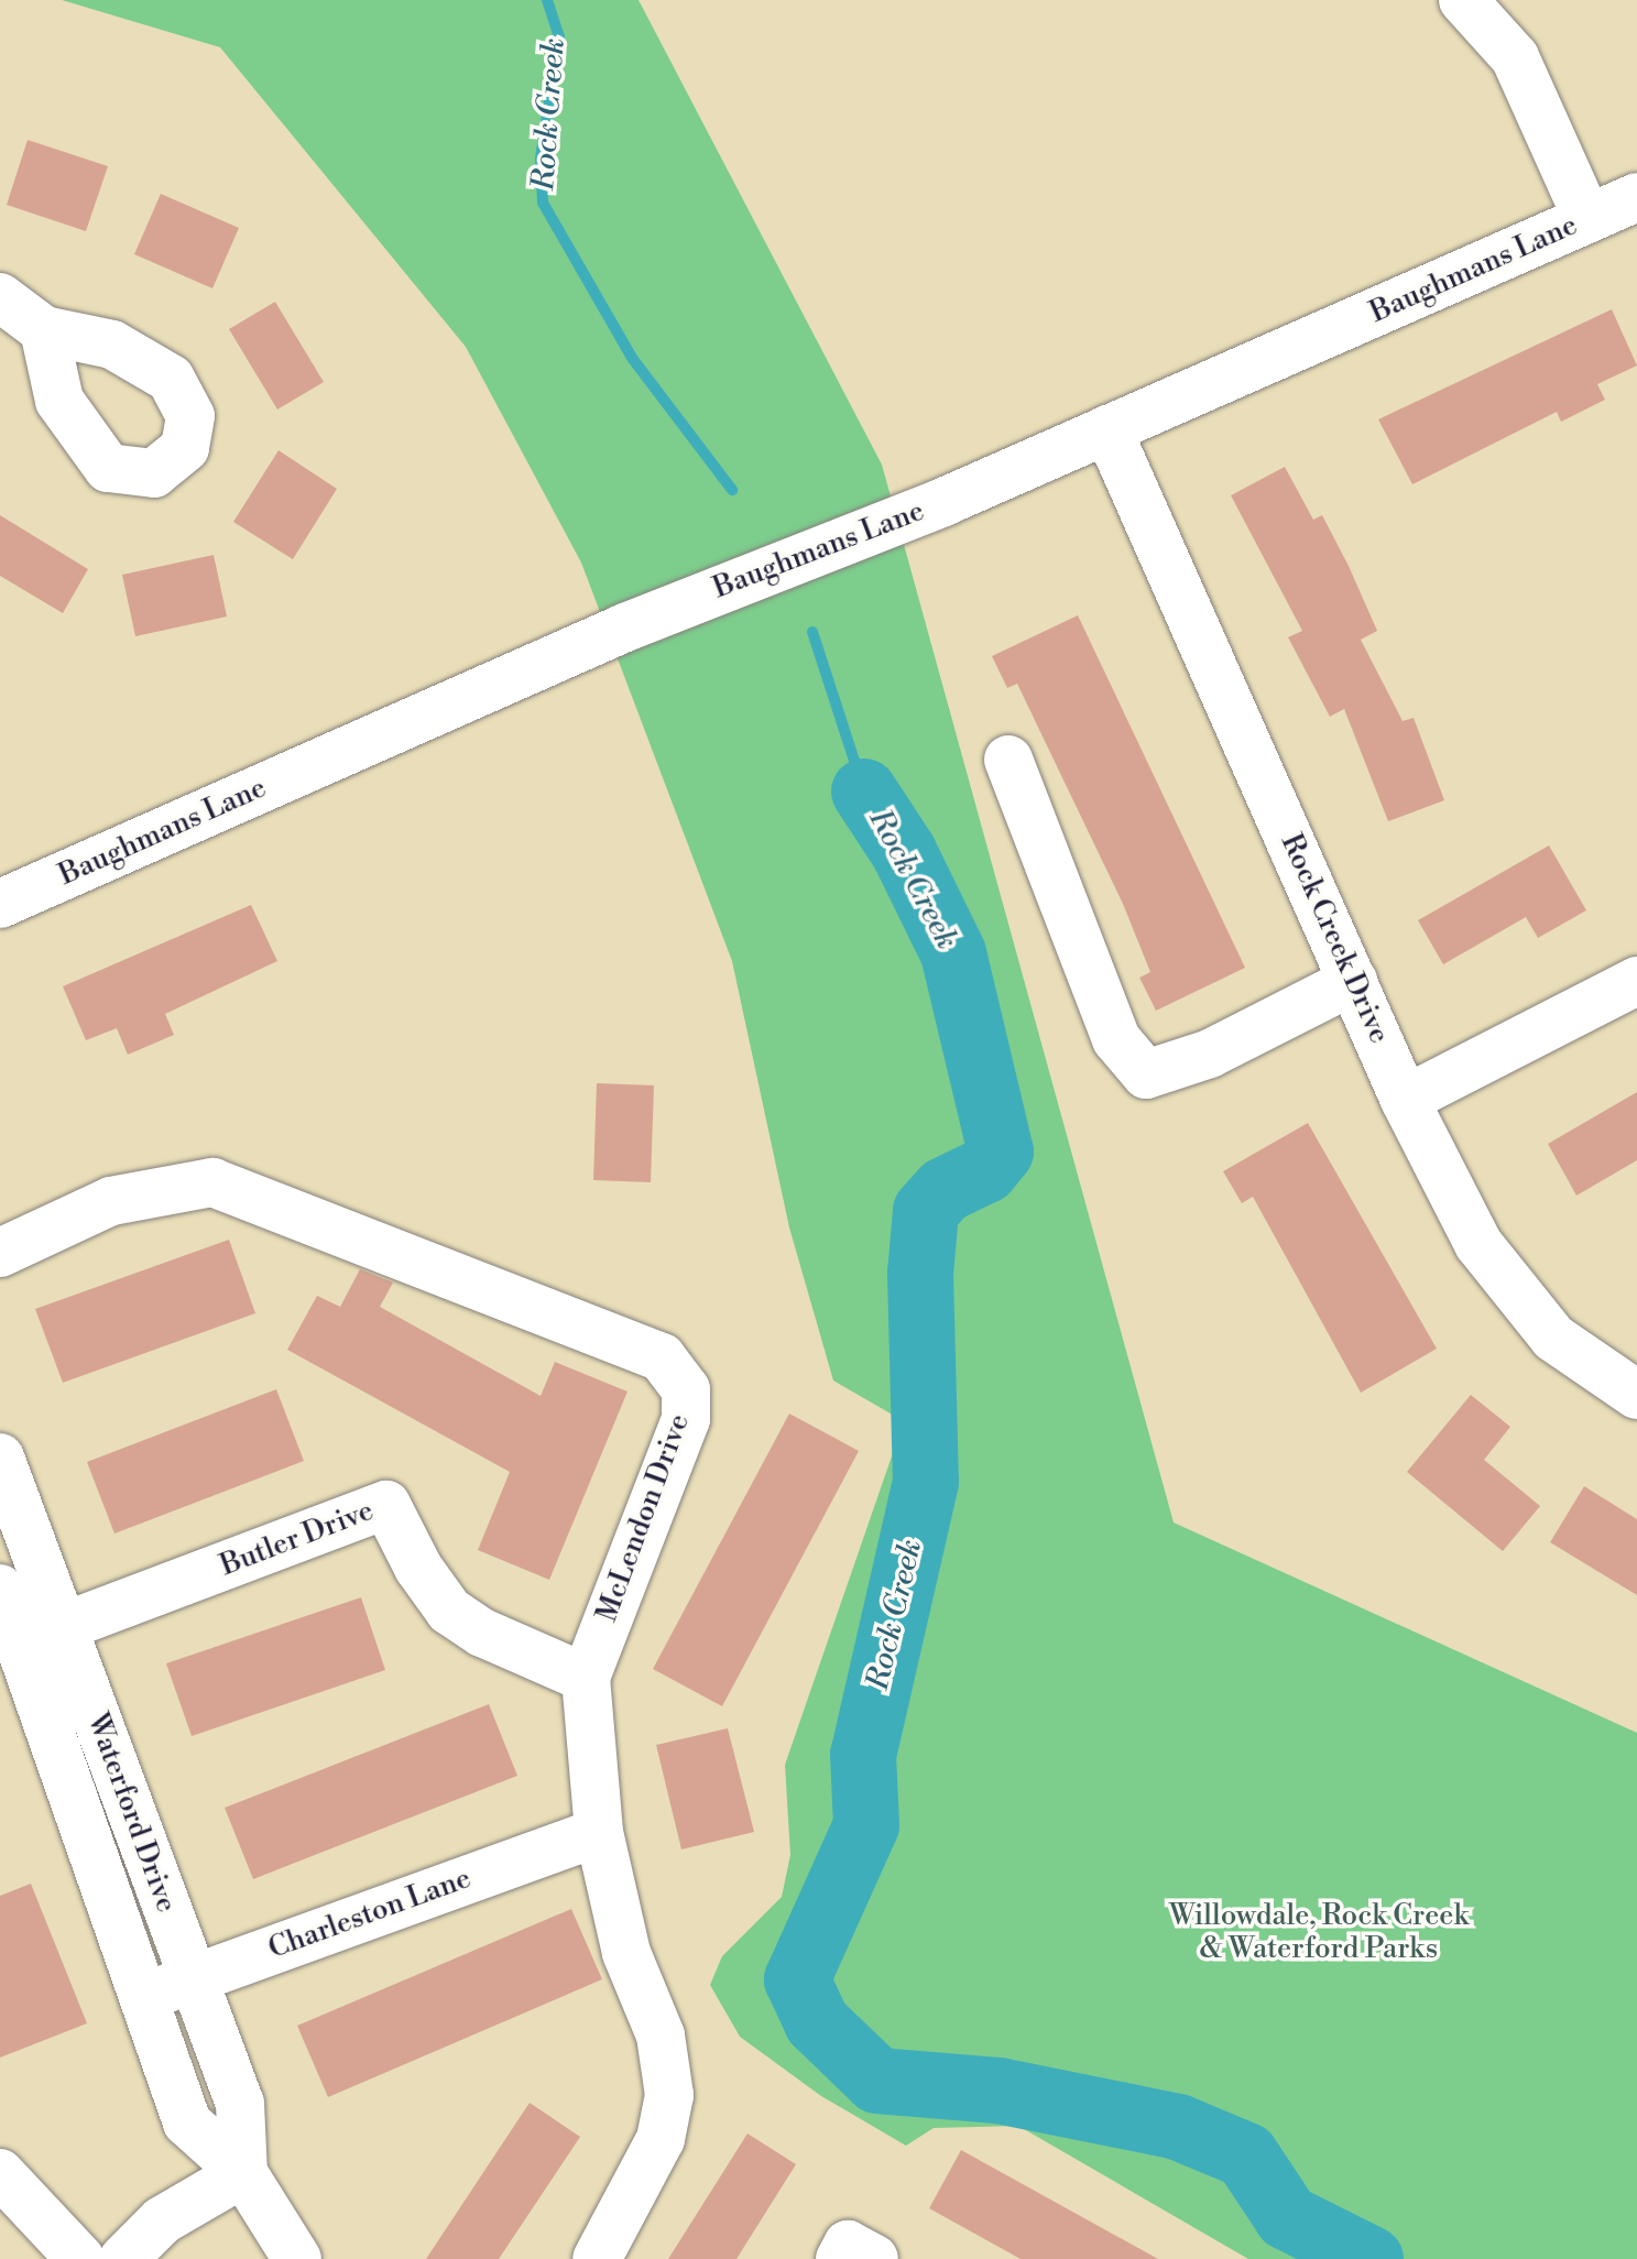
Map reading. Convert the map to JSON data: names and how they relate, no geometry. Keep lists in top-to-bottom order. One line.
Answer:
{"streets":{"street":["Baughmans Lane","Rock Creek Drive","McLendon Drive","Butler Drive","Waterford Drive","Charleston Lane"]},"crossings":[["Baughmans Lane","Rock Creek Drive"],["McLendon Drive","Butler Drive"],["McLendon Drive","Charleston Lane"],["Butler Drive","Waterford Drive"],["Waterford Drive","Charleston Lane"]],"water":["Rock Creek"],"parks":["Willowdale, Rock Creek & Waterford Parks"]}
